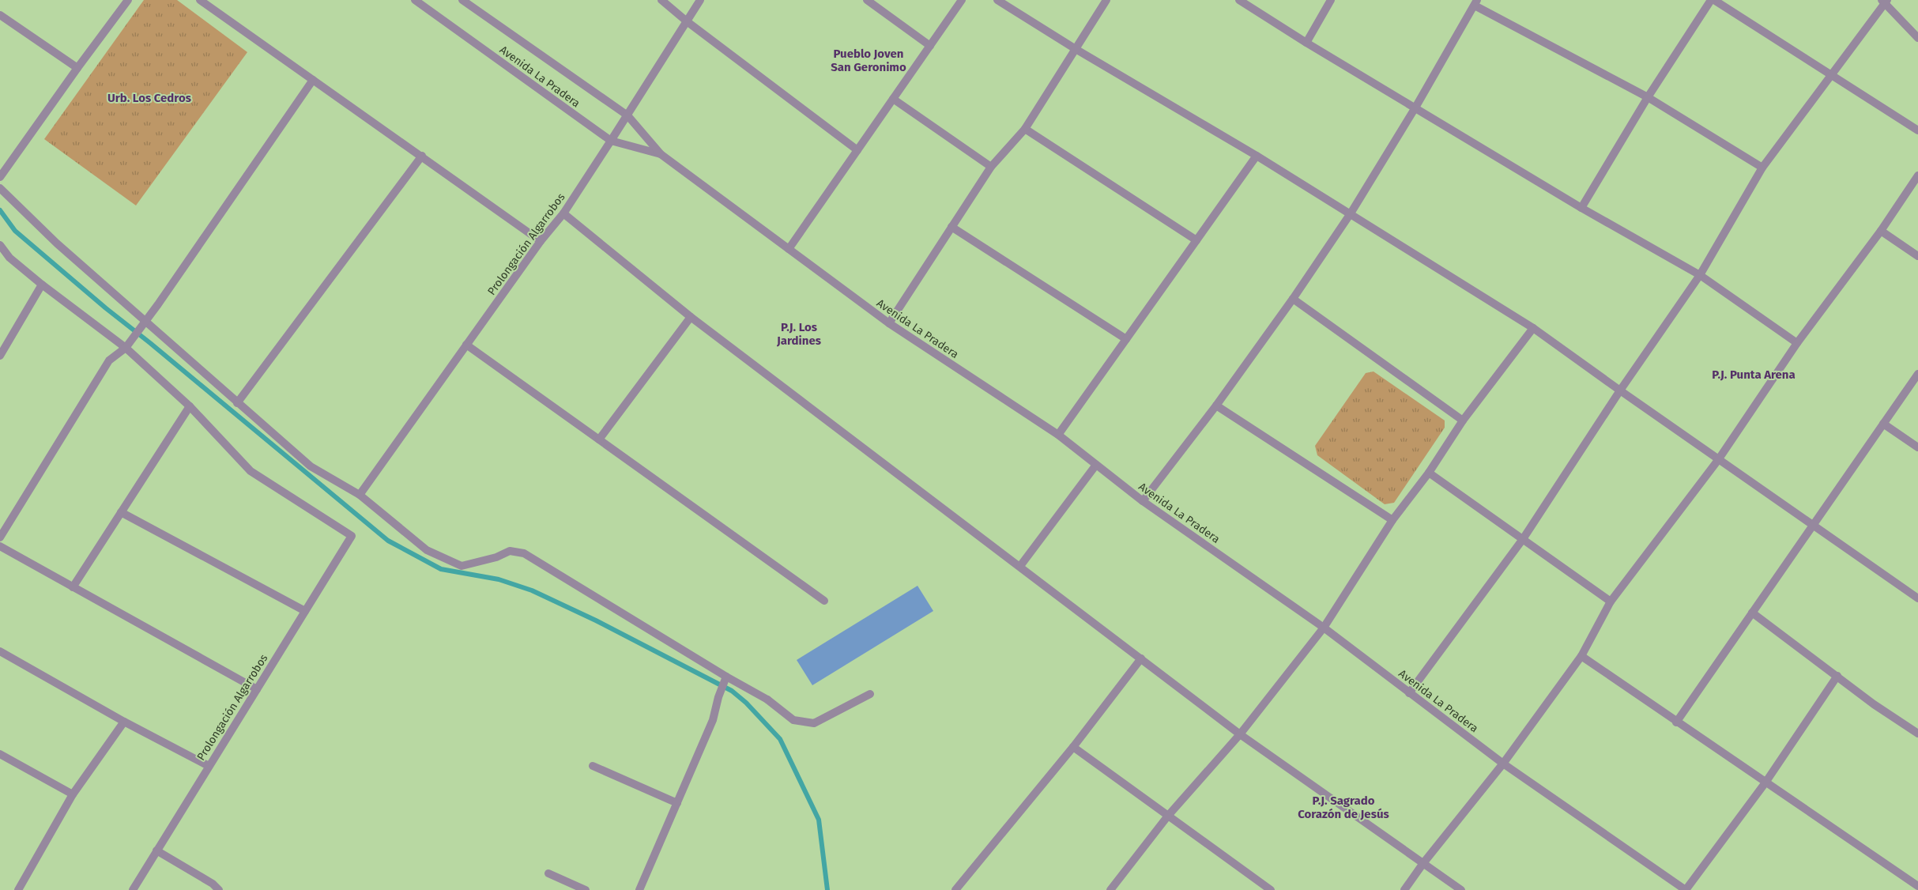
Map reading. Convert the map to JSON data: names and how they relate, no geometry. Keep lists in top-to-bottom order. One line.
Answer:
{"streets":{"street":["Avenida La Pradera","Prolongación Algarrobos"]},"crossings":[["Avenida La Pradera","Prolongación Algarrobos"]],"districts":["Pueblo Joven San Geronimo","Urb. Los Cedros","P.J. Los Jardines","P.J. Punta Arena","P.J. Sagrado Corazón de Jesús"]}
